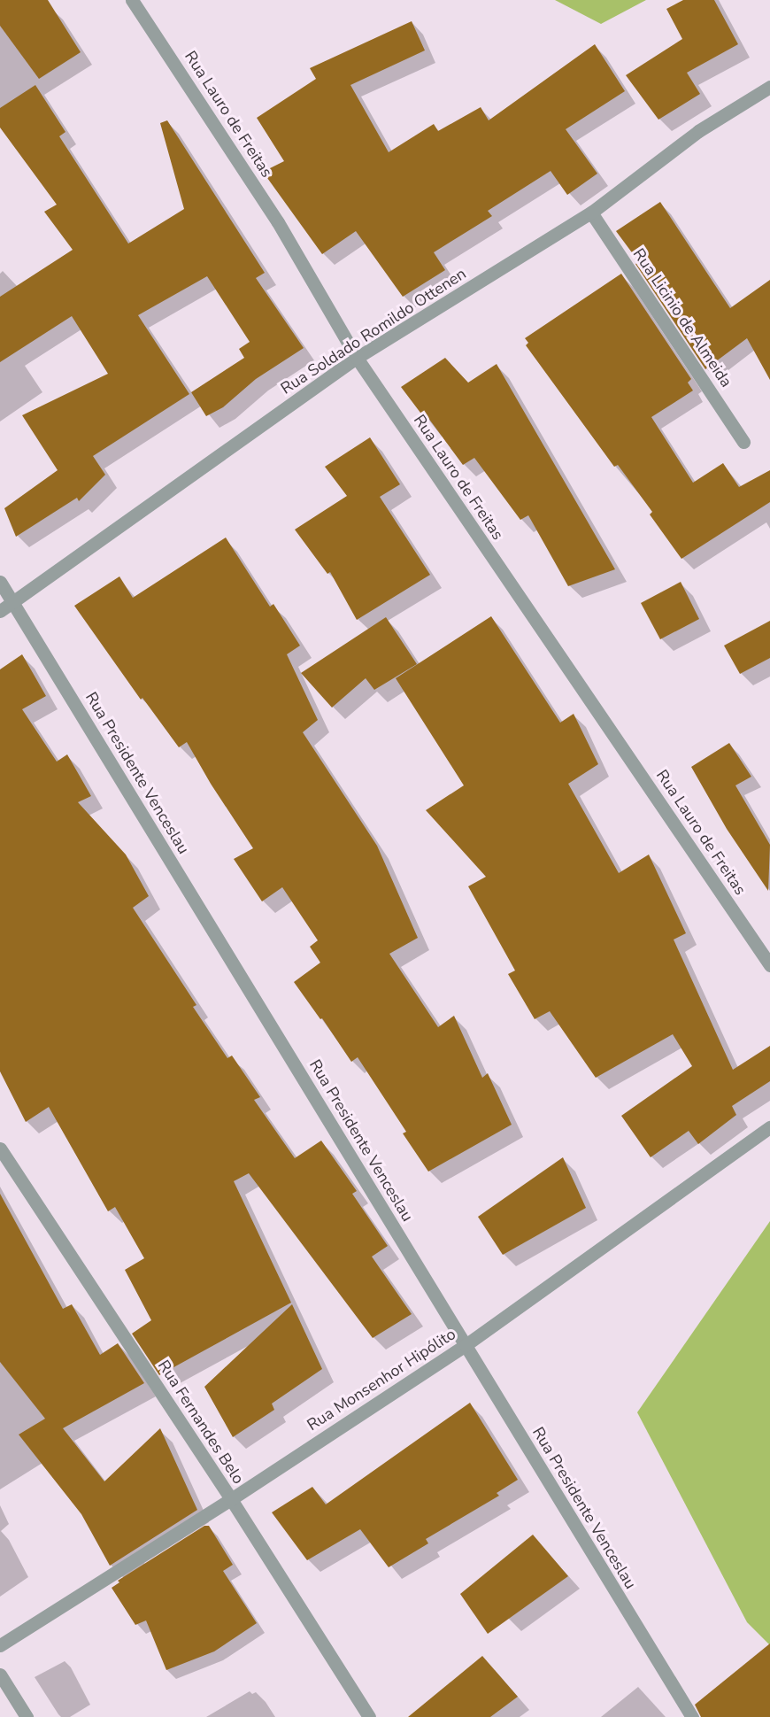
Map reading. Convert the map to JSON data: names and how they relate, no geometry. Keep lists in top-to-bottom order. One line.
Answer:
{"streets":{"street":["Rua Lauro de Freitas","Rua Licinio de Almeida","Rua Soldado Romildo Ottenen","Rua Presidente Venceslau","Rua Monsenhor Hipólito","Rua Fernandes Belo"]},"crossings":[["Rua Lauro de Freitas","Rua Soldado Romildo Ottenen"],["Rua Licinio de Almeida","Rua Soldado Romildo Ottenen"],["Rua Soldado Romildo Ottenen","Rua Presidente Venceslau"],["Rua Presidente Venceslau","Rua Monsenhor Hipólito"],["Rua Monsenhor Hipólito","Rua Fernandes Belo"]]}
